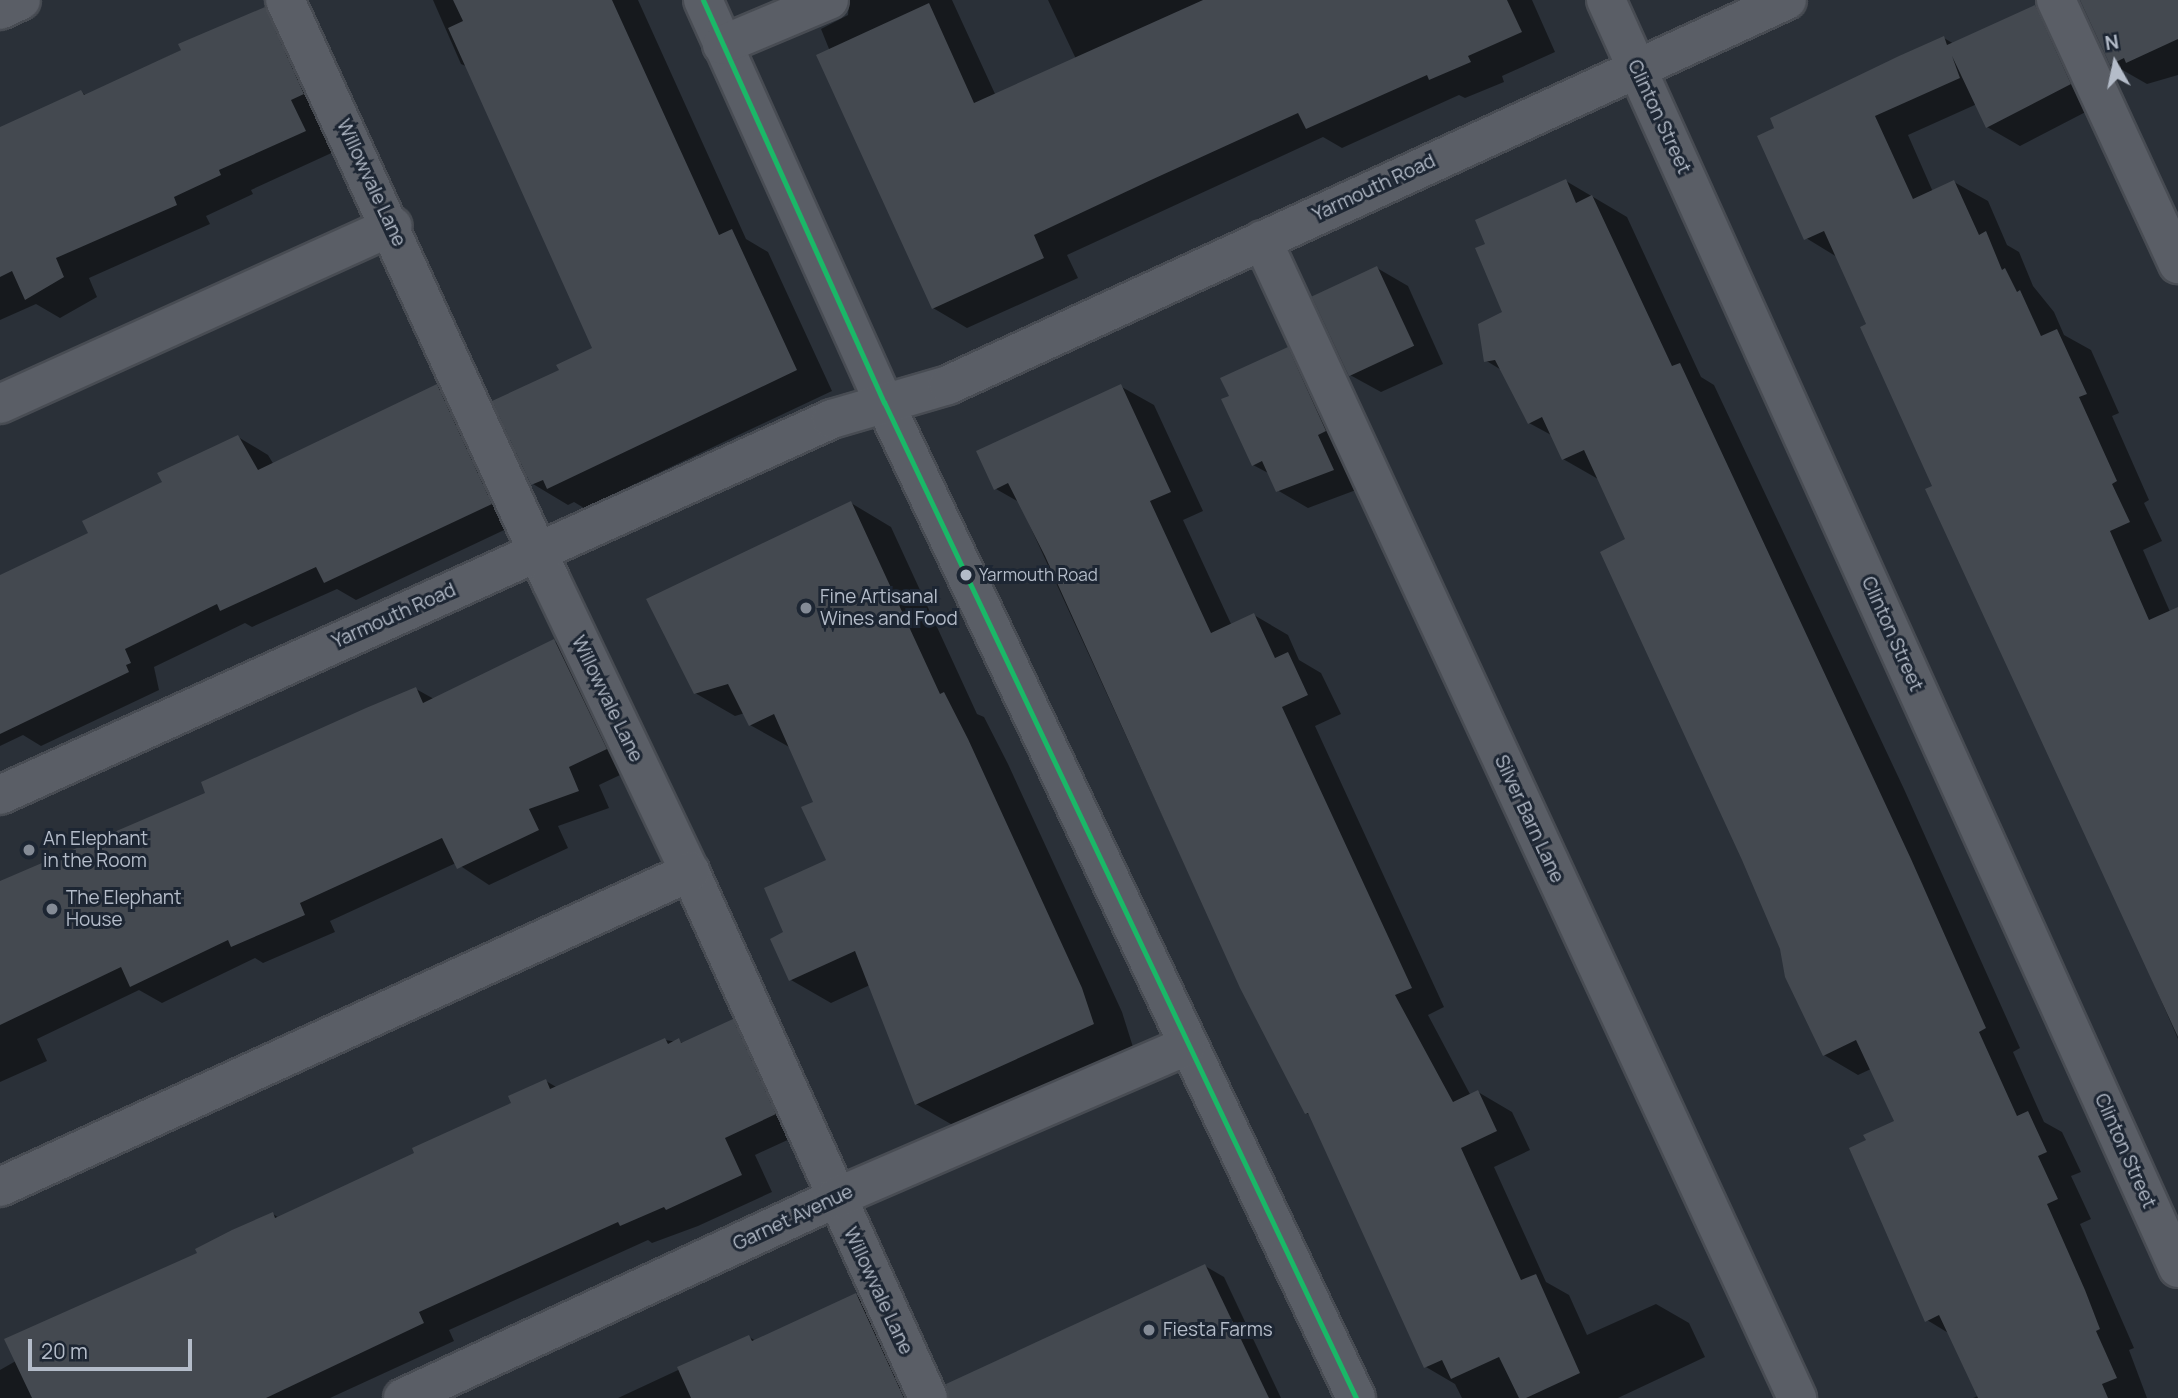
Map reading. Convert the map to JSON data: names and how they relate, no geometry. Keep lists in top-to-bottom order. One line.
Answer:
{"streets":{"street":["Clinton Street","Willowvale Lane","Yarmouth Road","Silver Barn Lane","Garnet Avenue"]},"crossings":[["Clinton Street","Yarmouth Road"],["Willowvale Lane","Yarmouth Road"],["Willowvale Lane","Garnet Avenue"],["Yarmouth Road","Silver Barn Lane"]],"places":["Yarmouth Road","Fine Artisanal Wines and Food","An Elephant in the Room","The Elephant House","Fiesta Farms"],"scale_bar":"20 m","north":"top"}
